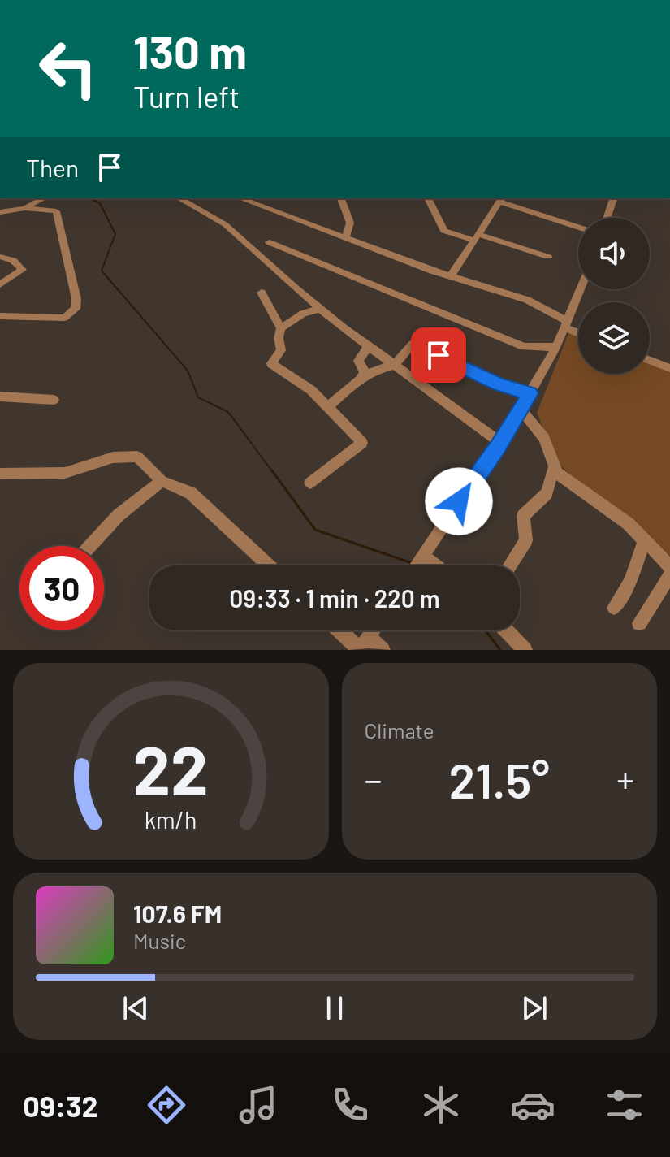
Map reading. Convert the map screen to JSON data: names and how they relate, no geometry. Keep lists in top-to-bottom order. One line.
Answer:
{"page":{"turn":["130 m","Turn left"],"then":"Then","limit":"30","trip":"09:33 · 1 min · 220 m","tile":"Climate","heat":["−","21.5°","+"],"song":["107.6 FM","Music"],"tabs":"09:32","gauge":["22","km/h"]}}
